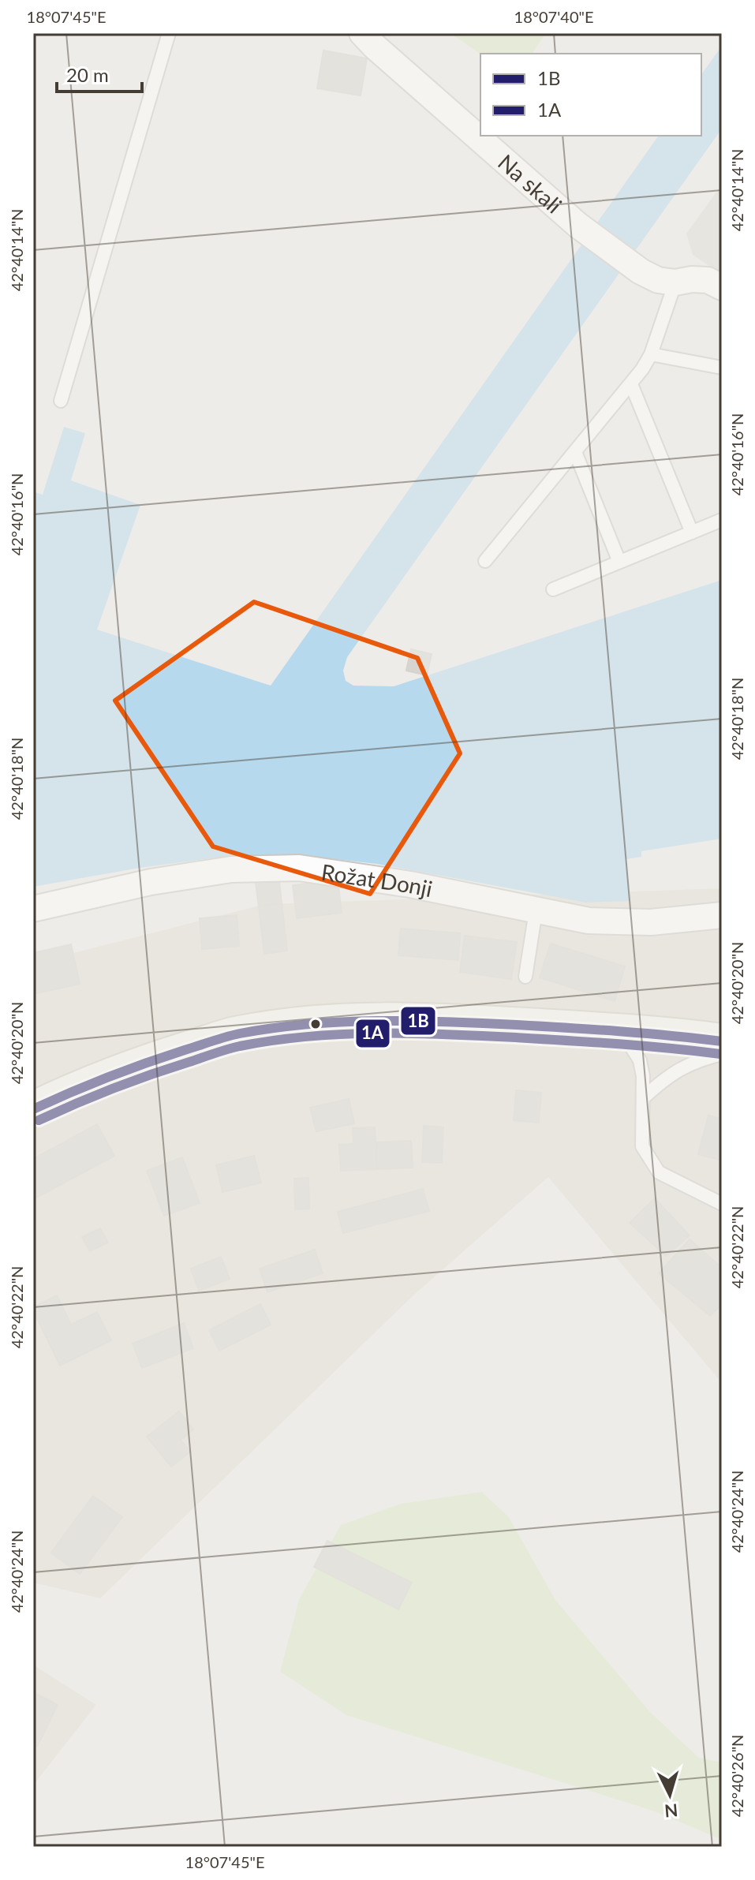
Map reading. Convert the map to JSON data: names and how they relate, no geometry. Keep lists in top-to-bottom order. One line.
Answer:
{"streets":{"street":["Na skali","Rožat Donji"]},"lines":["transit line 1B","transit line 1A"],"legend":["1B","1A"],"scale_bar":"20 m","north":"bottom","coordinates":["18°07'45\"E","18°07'40\"E","42°40'14\"N","42°40'16\"N","42°40'18\"N","42°40'20\"N","42°40'22\"N","42°40'24\"N","42°40'26\"N"]}
